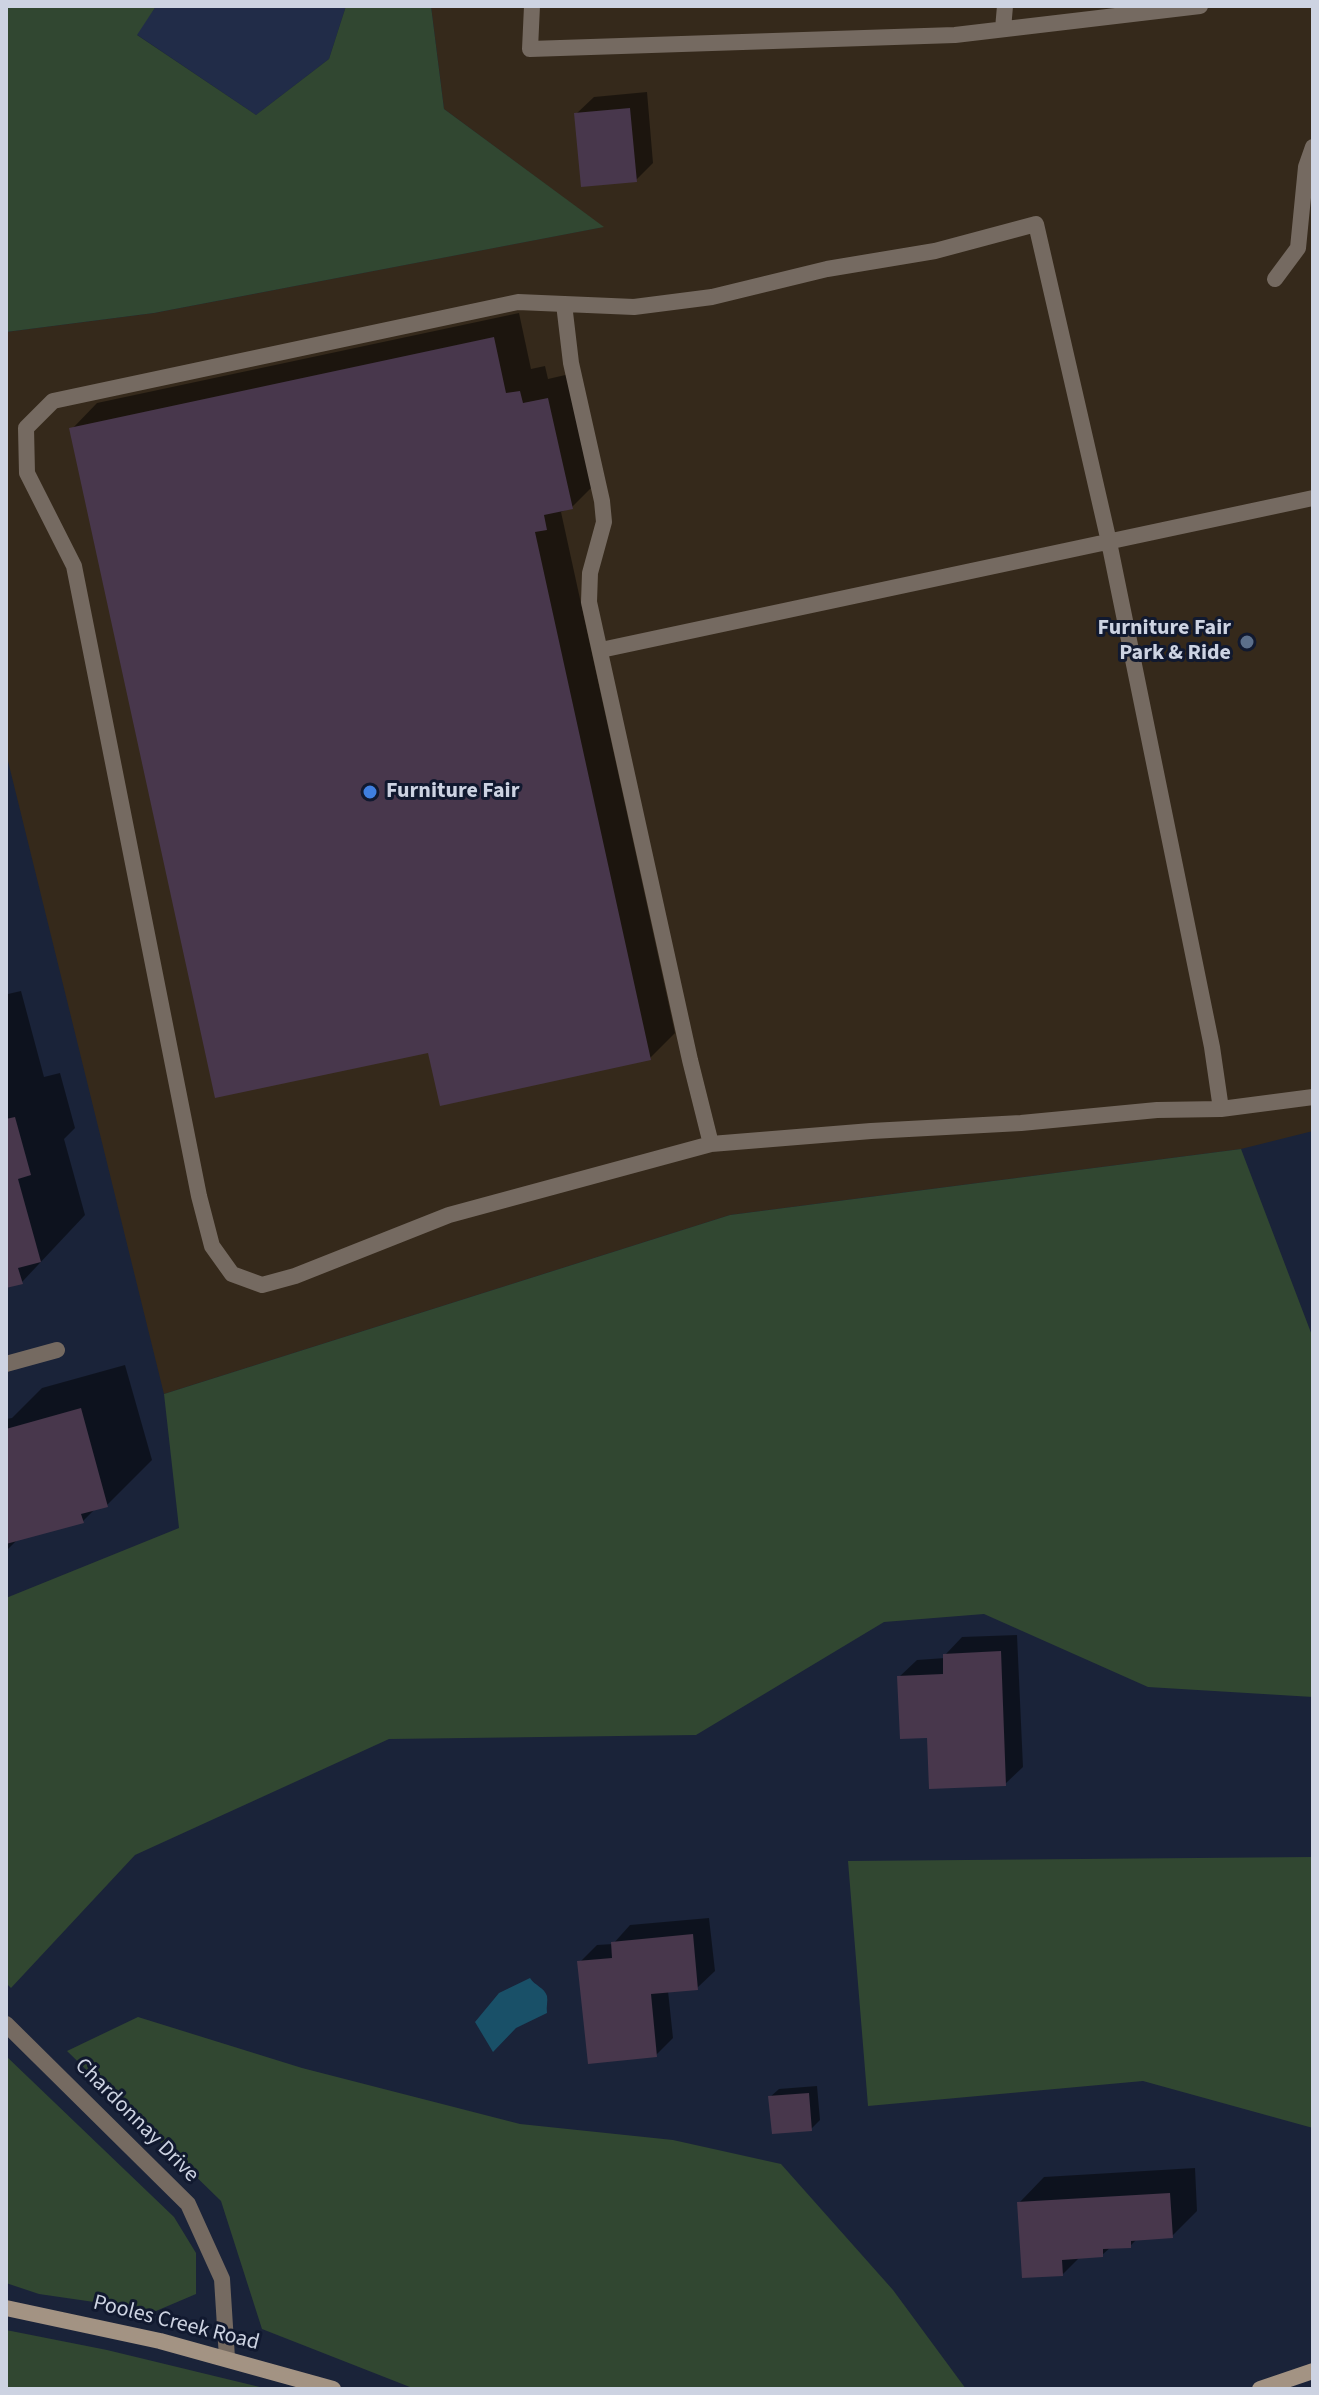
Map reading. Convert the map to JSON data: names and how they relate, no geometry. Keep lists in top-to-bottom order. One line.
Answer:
{"streets":{"main road":["Pooles Creek Road"],"street":["Chardonnay Drive"]},"crossings":[["Chardonnay Drive","Pooles Creek Road"]],"places":["Furniture Fair Park & Ride","Furniture Fair"]}
